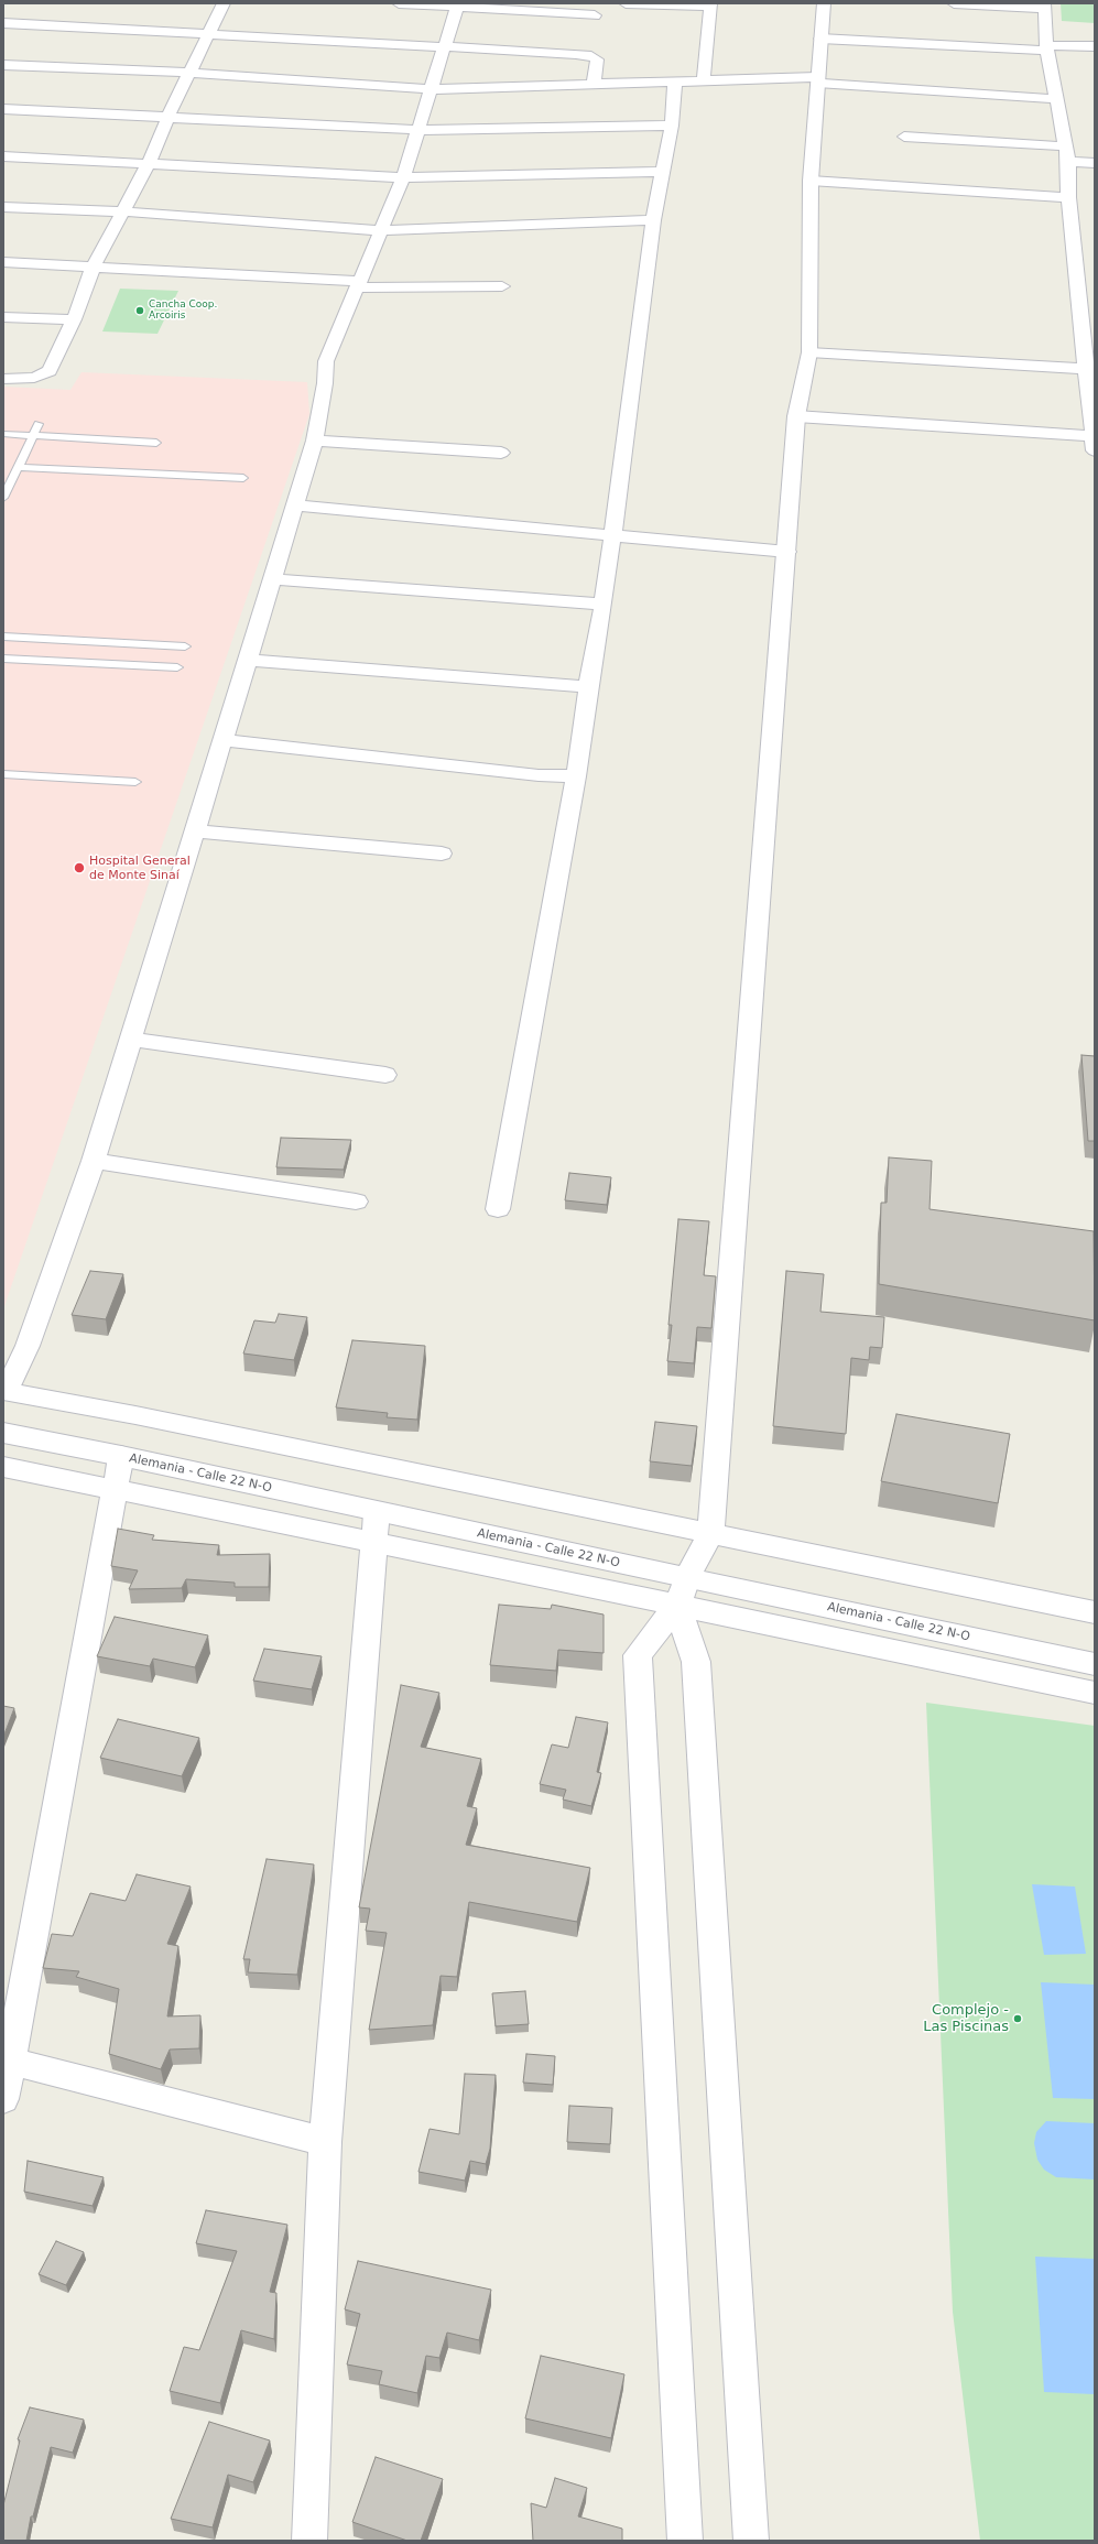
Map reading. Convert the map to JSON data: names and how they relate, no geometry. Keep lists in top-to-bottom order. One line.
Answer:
{"streets":{"street":["Alemania - Calle 22 N-O"]},"places":["Cancha Coop. Arcoiris","Hospital General de Monte Sinaí","Complejo - Las Piscinas"]}
